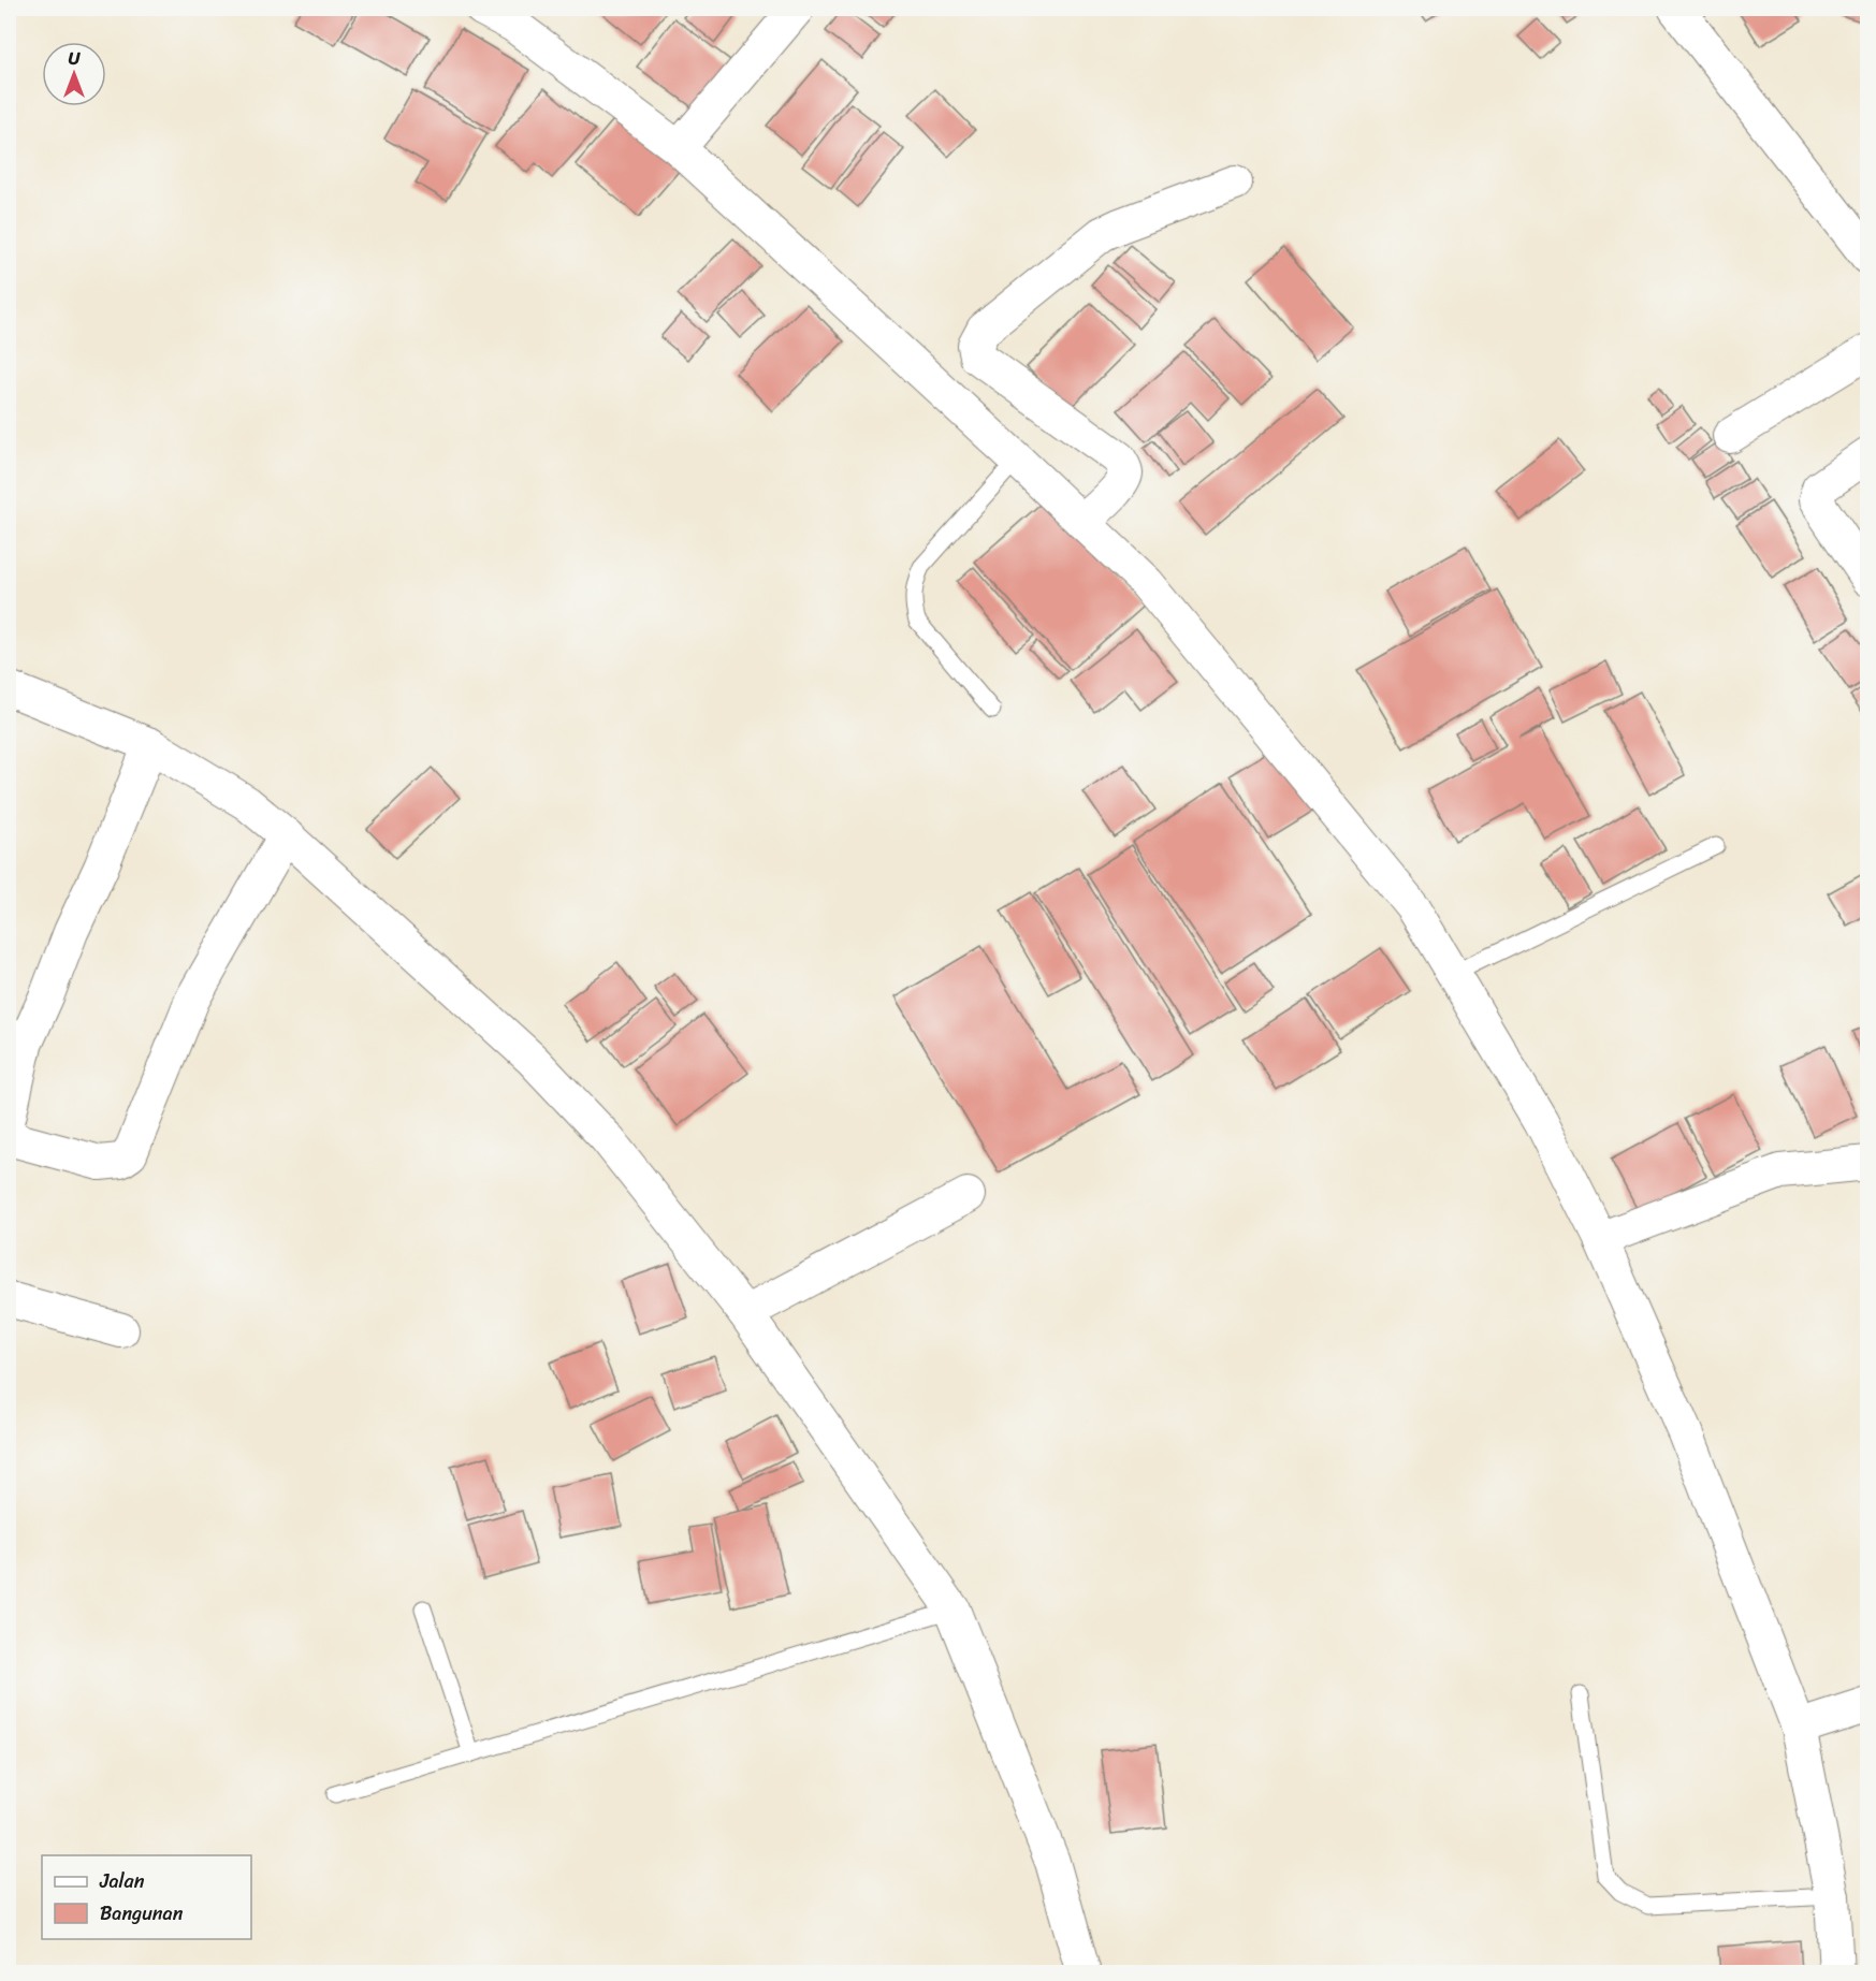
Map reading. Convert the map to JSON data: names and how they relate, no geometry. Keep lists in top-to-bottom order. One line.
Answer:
{"legend":["Jalan","Bangunan"],"north":"top"}
